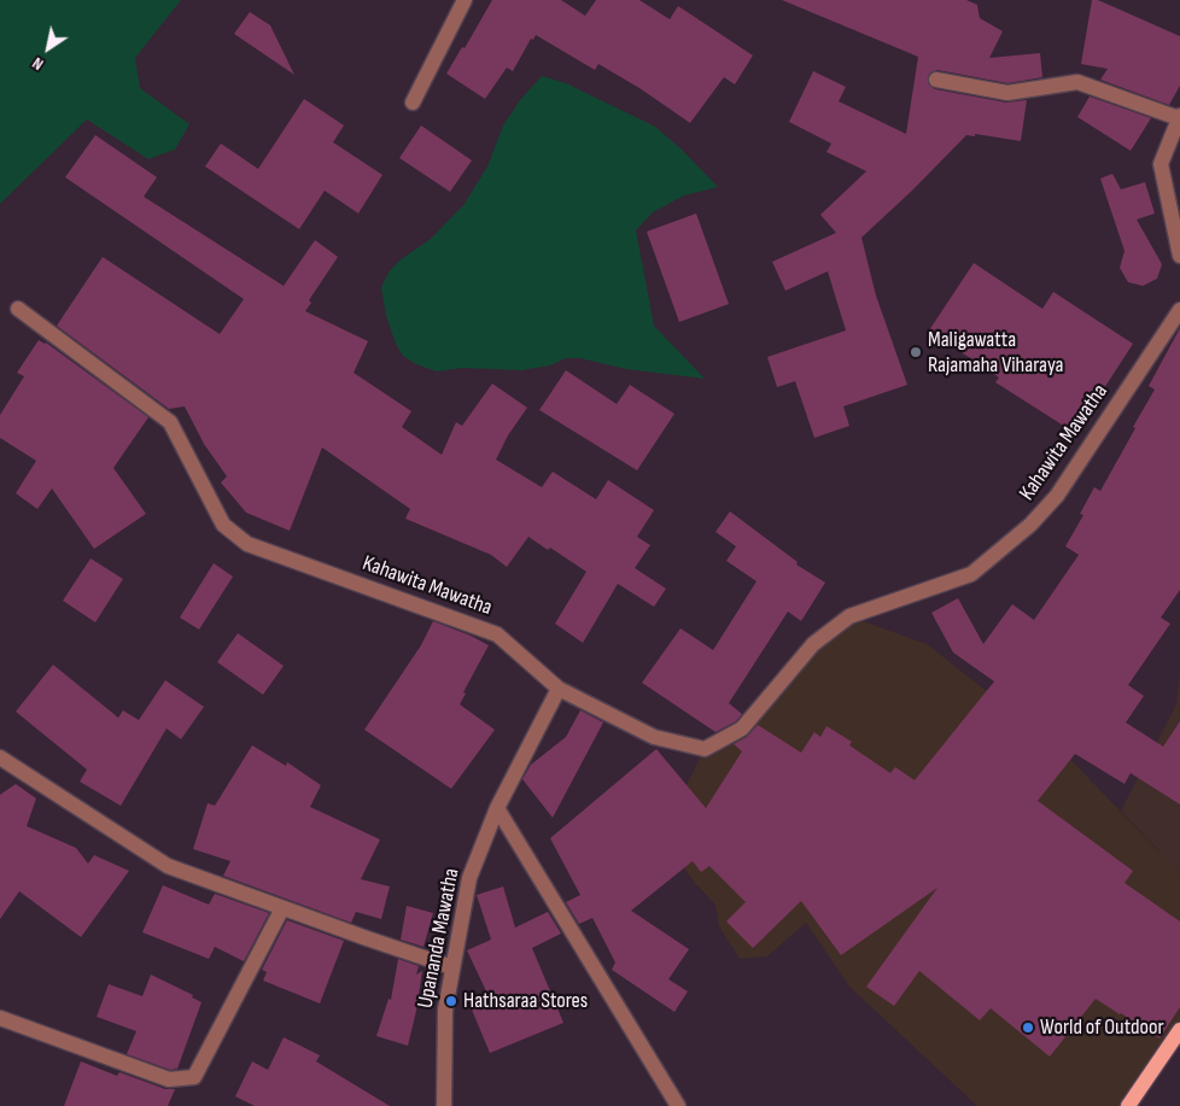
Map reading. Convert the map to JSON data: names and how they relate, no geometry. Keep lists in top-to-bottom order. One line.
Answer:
{"streets":{"street":["Kahawita Mawatha","Upananda Mawatha"]},"crossings":[["Kahawita Mawatha","Upananda Mawatha"]],"places":["Maligawatta Rajamaha Viharaya","Hathsaraa Stores","World of Outdoor"],"north":"bottom left"}
